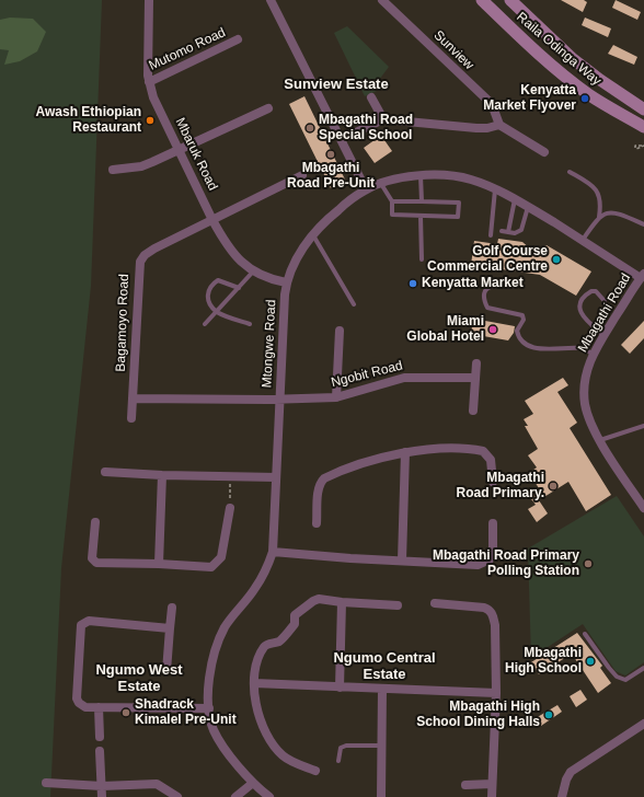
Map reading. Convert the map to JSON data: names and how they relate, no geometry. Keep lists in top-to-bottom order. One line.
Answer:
{"streets":{"main road":["Raila Odinga Way"],"street":["Mutomo Road","Sunview","Mbaruk Road","Mbagathi Road","Bagamoyo Road","Mtongwe Road","Ngobit Road"]},"crossings":[["Mutomo Road","Mbaruk Road"],["Mbaruk Road","Bagamoyo Road"],["Mbaruk Road","Mtongwe Road"],["Mbagathi Road","Mtongwe Road"],["Bagamoyo Road","Ngobit Road"],["Mtongwe Road","Ngobit Road"]],"districts":["Sunview Estate","Ngumo Central Estate","Ngumo West Estate"],"places":["Kenyatta Market Flyover","Awash Ethiopian Restaurant","Mbagathi Road Special School","Mbagathi Road Pre-Unit","Golf Course Commercial Centre","Kenyatta Market","Miami Global Hotel","Mbagathi Road Primary.","Mbagathi Road Primary Polling Station","Mbagathi High School","Shadrack Kimalel Pre-Unit","Mbagathi High School Dining Halls"]}
